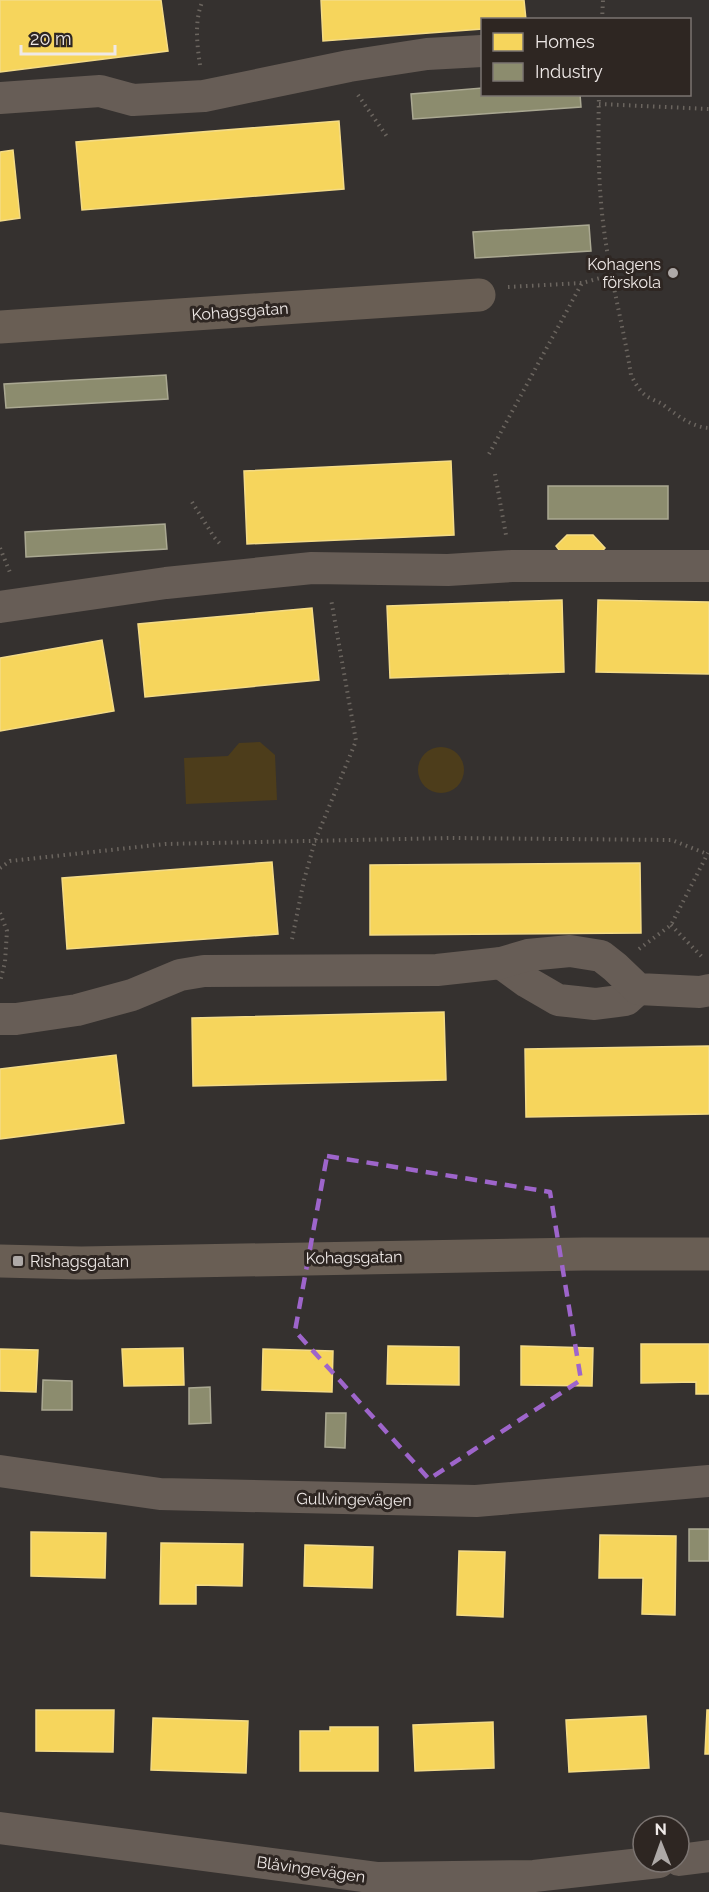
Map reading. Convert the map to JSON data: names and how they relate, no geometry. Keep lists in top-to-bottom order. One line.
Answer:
{"streets":{"street":["Kohagsgatan","Gullvingevägen","Blåvingevägen"]},"places":{"other":["Kohagens förskola"],"transit":["Rishagsgatan"]},"legend":["Homes","Industry"],"scale_bar":"20 m","north":"top"}
